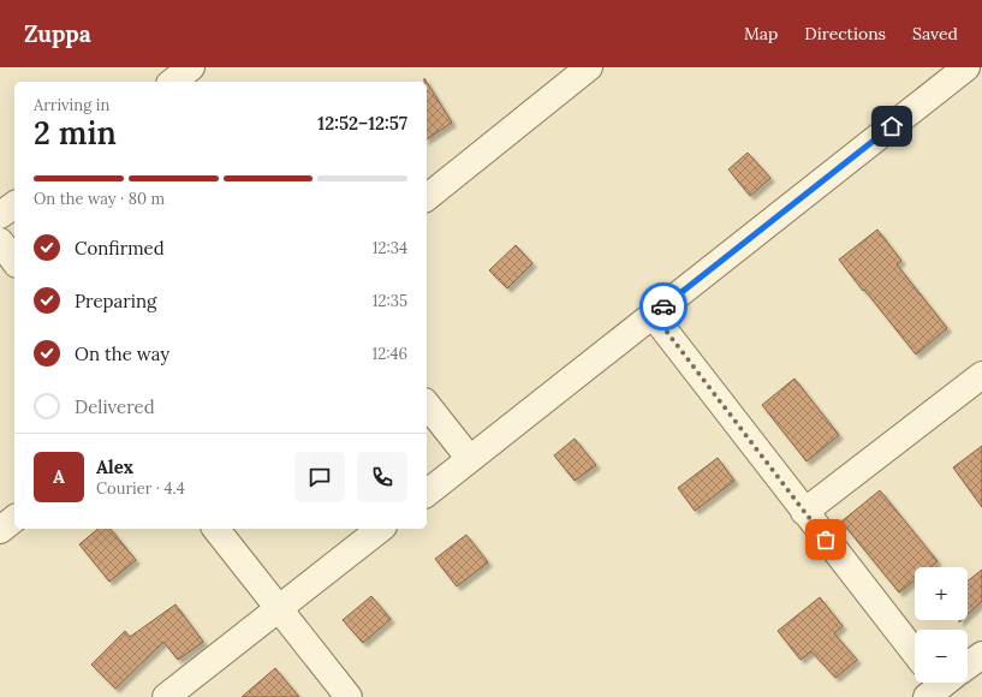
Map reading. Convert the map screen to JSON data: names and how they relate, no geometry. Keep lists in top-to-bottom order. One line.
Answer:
{"page":{"header":"Zuppa","nav":["Map","Directions","Saved"],"heading":["2 min","Arriving in","12:52–12:57"],"panel":["Alex","Courier · 4.4"],"bar":"On the way · 80 m","list":[["Confirmed","12:34"],["Preparing","12:35"],["On the way","12:46"],"Delivered"],"round":"A","map_buttons":["+","−"]}}
